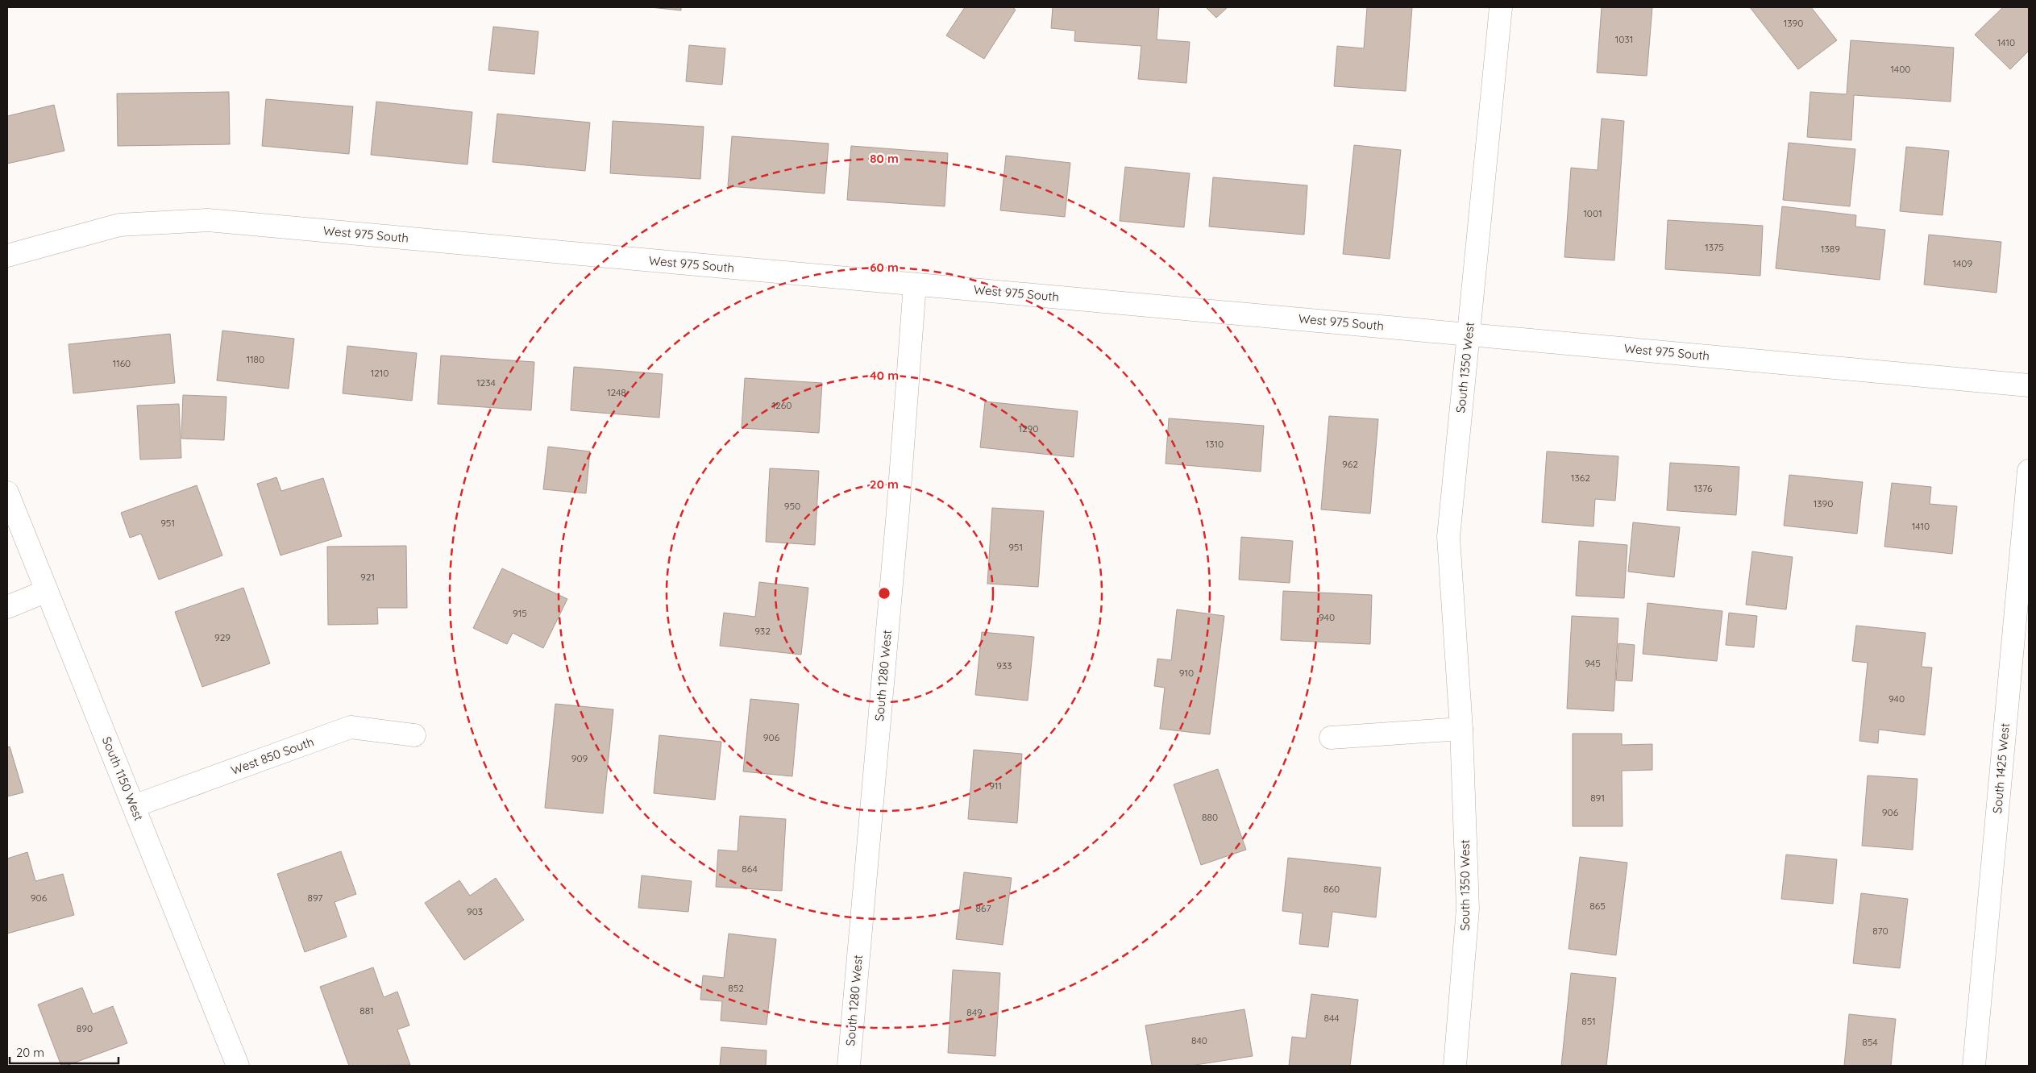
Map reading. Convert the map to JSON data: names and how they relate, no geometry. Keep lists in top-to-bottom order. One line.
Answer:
{"streets":{"street":["West 975 South","South 1350 West","South 1280 West","West 850 South","South 1425 West","South 1150 West"]},"crossings":[["West 975 South","South 1350 West"],["West 975 South","South 1280 West"],["West 850 South","South 1150 West"]],"house_numbers":["1390","1031","1410","1400","1001","1375","1389","1409","1180","1160","1210","1234","1248","1260","1290","1310","962","1362","1376","1390","950","951","1410","951","921","915","940","932","929","945","933","910","940","906","909","911","891","906","880","864","860","906","897","865","867","903","870","852","881","849","844","851","890","840","854"],"scale_bar":"20 m","rings":["80 m","60 m","40 m","20 m"]}
